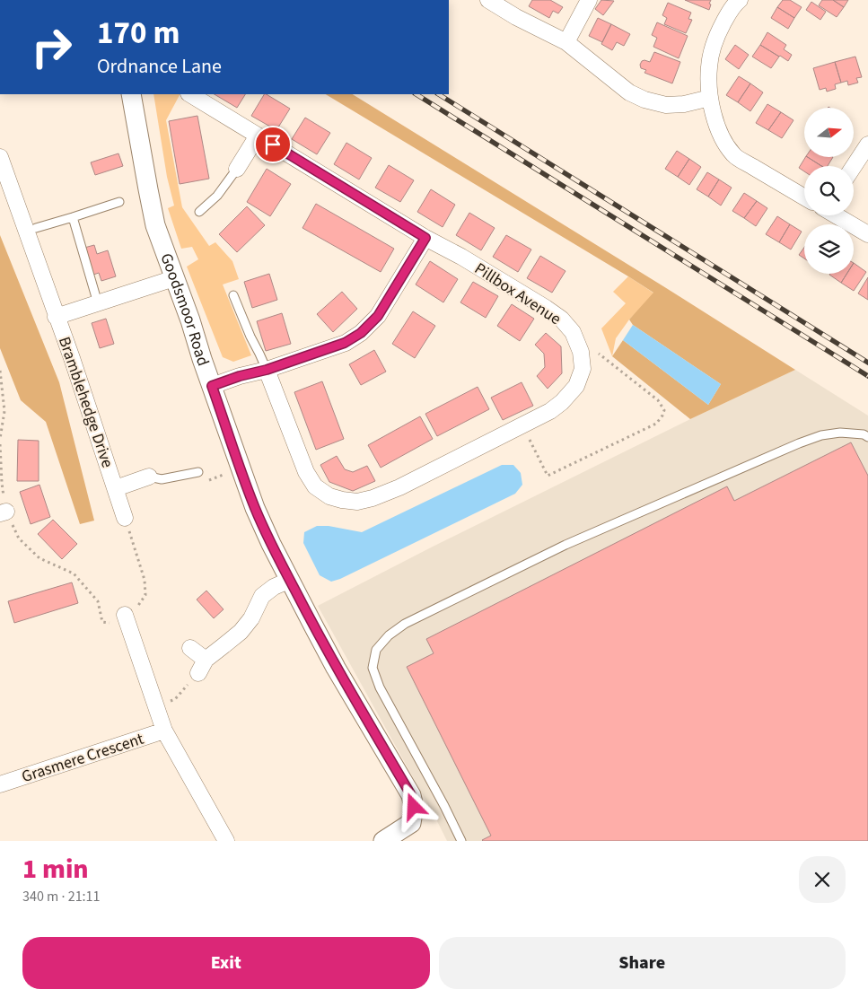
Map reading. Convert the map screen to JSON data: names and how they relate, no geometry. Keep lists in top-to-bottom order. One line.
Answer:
{"streets":{"street":["Pillbox Avenue","Goodsmoor Road","Bramblehedge Drive","Grasmere Crescent"]},"crossings":[["Goodsmoor Road","Bramblehedge Drive"]],"north":"right","page":{"turn":["170 m","Ordnance Lane"],"heading":["1 min","340 m · 21:11"],"buttons":["Exit","Share"]}}
